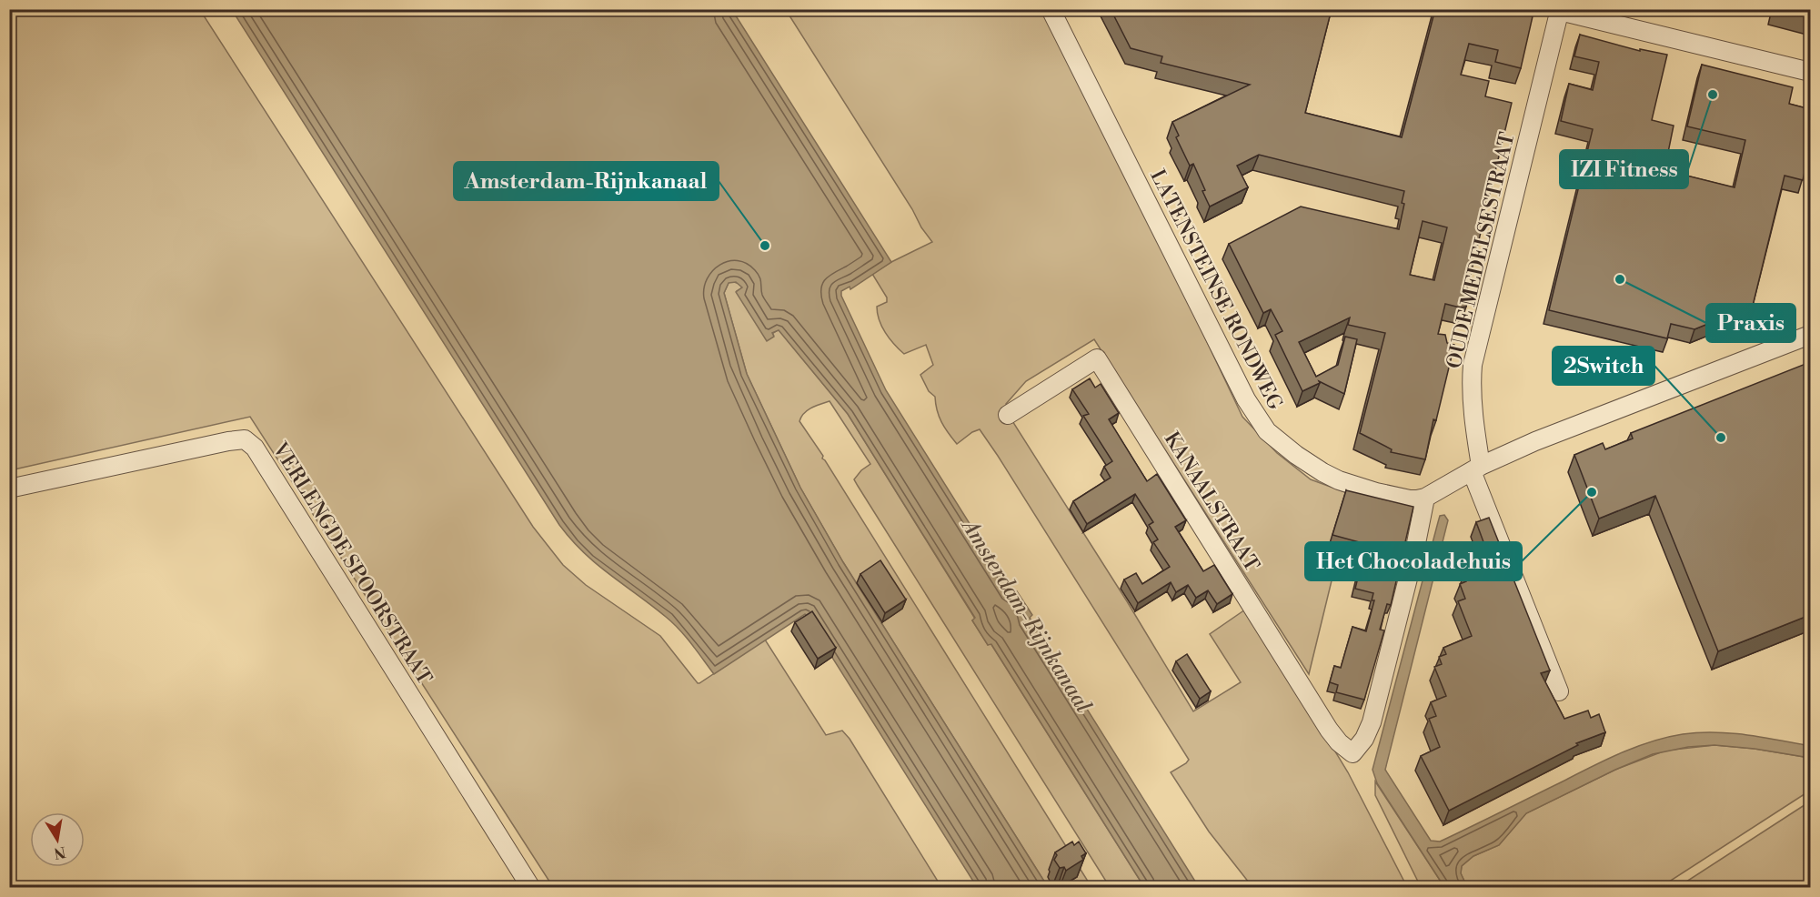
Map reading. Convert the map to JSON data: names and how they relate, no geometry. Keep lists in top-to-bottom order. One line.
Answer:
{"streets":{"street":["OUDE MEDELSESTRAAT","LATENSTEINSE RONDWEG","KANAALSTRAAT","VERLENGDE SPOORSTRAAT"]},"crossings":[["LATENSTEINSE RONDWEG","KANAALSTRAAT"]],"water":["Amsterdam-Rijnkanaal"],"places":["IZI Fitness","Amsterdam-Rijnkanaal","Praxis","2Switch","Het Chocoladehuis"],"north":"bottom"}
